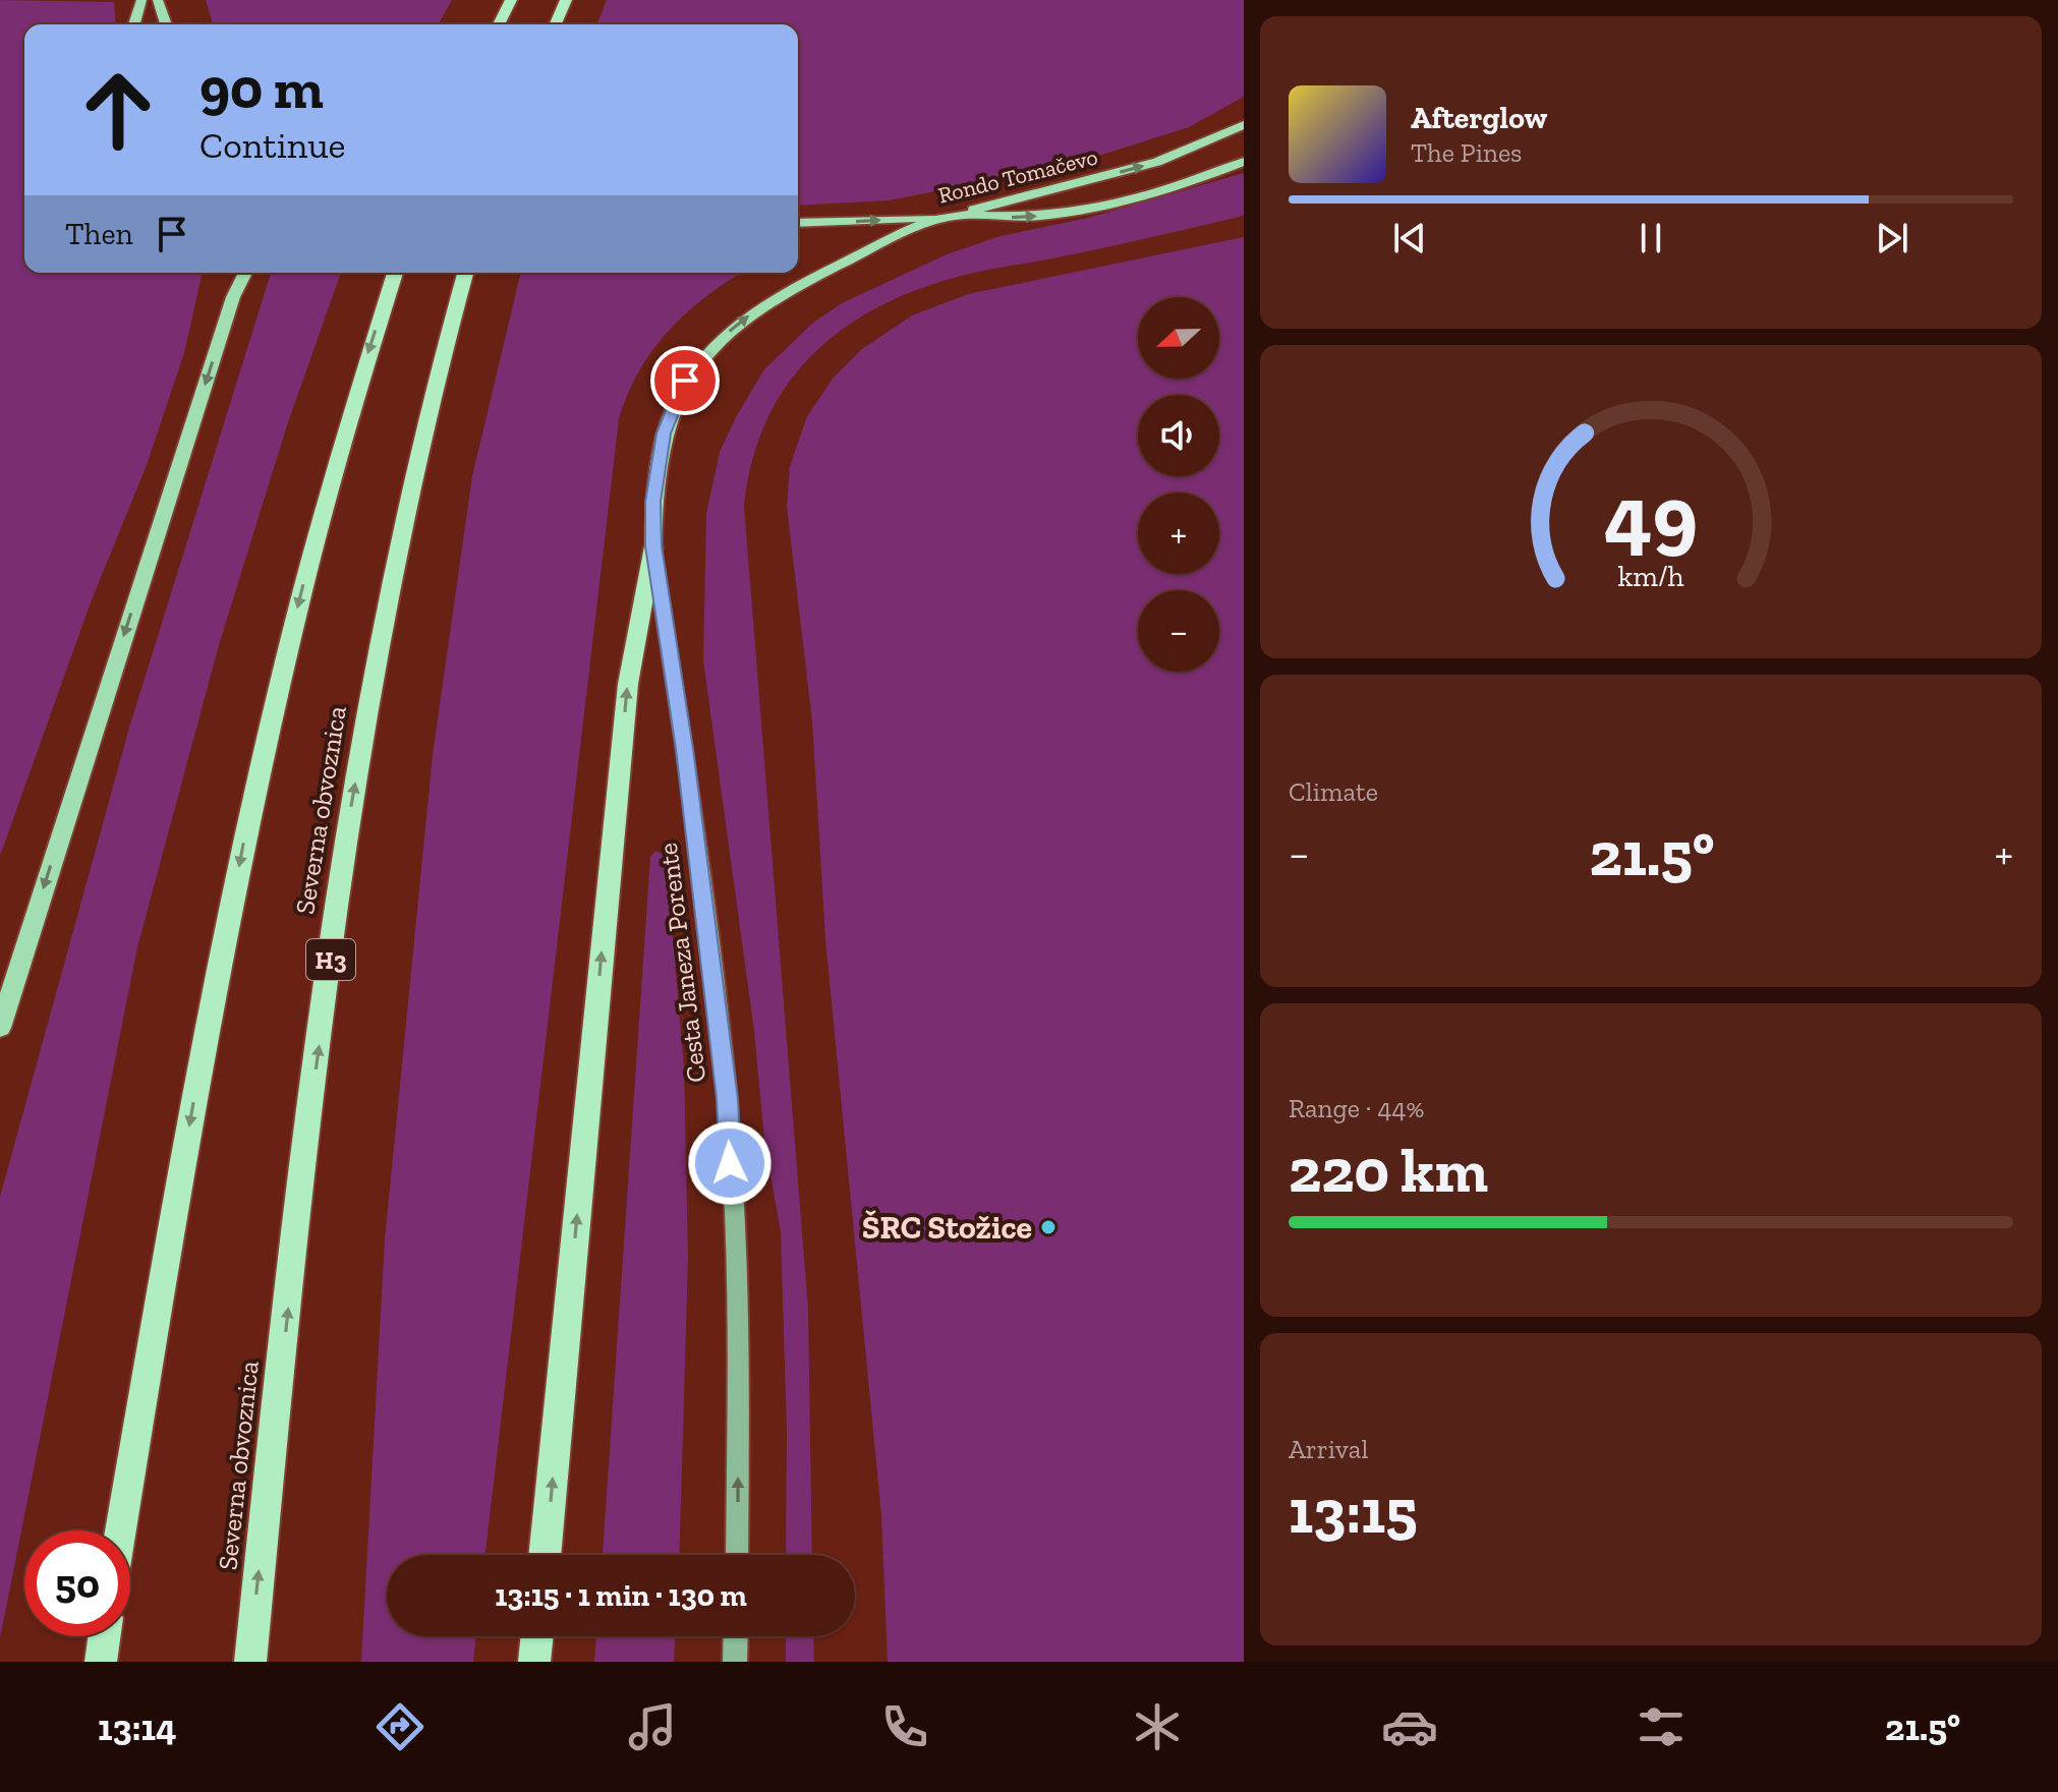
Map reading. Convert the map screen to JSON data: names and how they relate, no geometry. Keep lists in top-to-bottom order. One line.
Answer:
{"streets":{"highway":["Severna obvoznica","H3"],"main road":["Rondo Tomačevo","Cesta Janeza Porente"]},"one_way":["Cesta Janeza Porente"],"places":["ŠRC Stožice"],"north":"left","page":{"turn":["90 m","Continue"],"song":["Afterglow","The Pines"],"then":"Then","map_buttons":["+","−"],"tile":["Climate",["Range · 44%","220 km"],["Arrival","13:15"]],"heat":["−","21.5°","+"],"limit":"50","trip":"13:15 · 1 min · 130 m","tabs":["13:14","21.5°"],"gauge":["49","km/h"]}}
